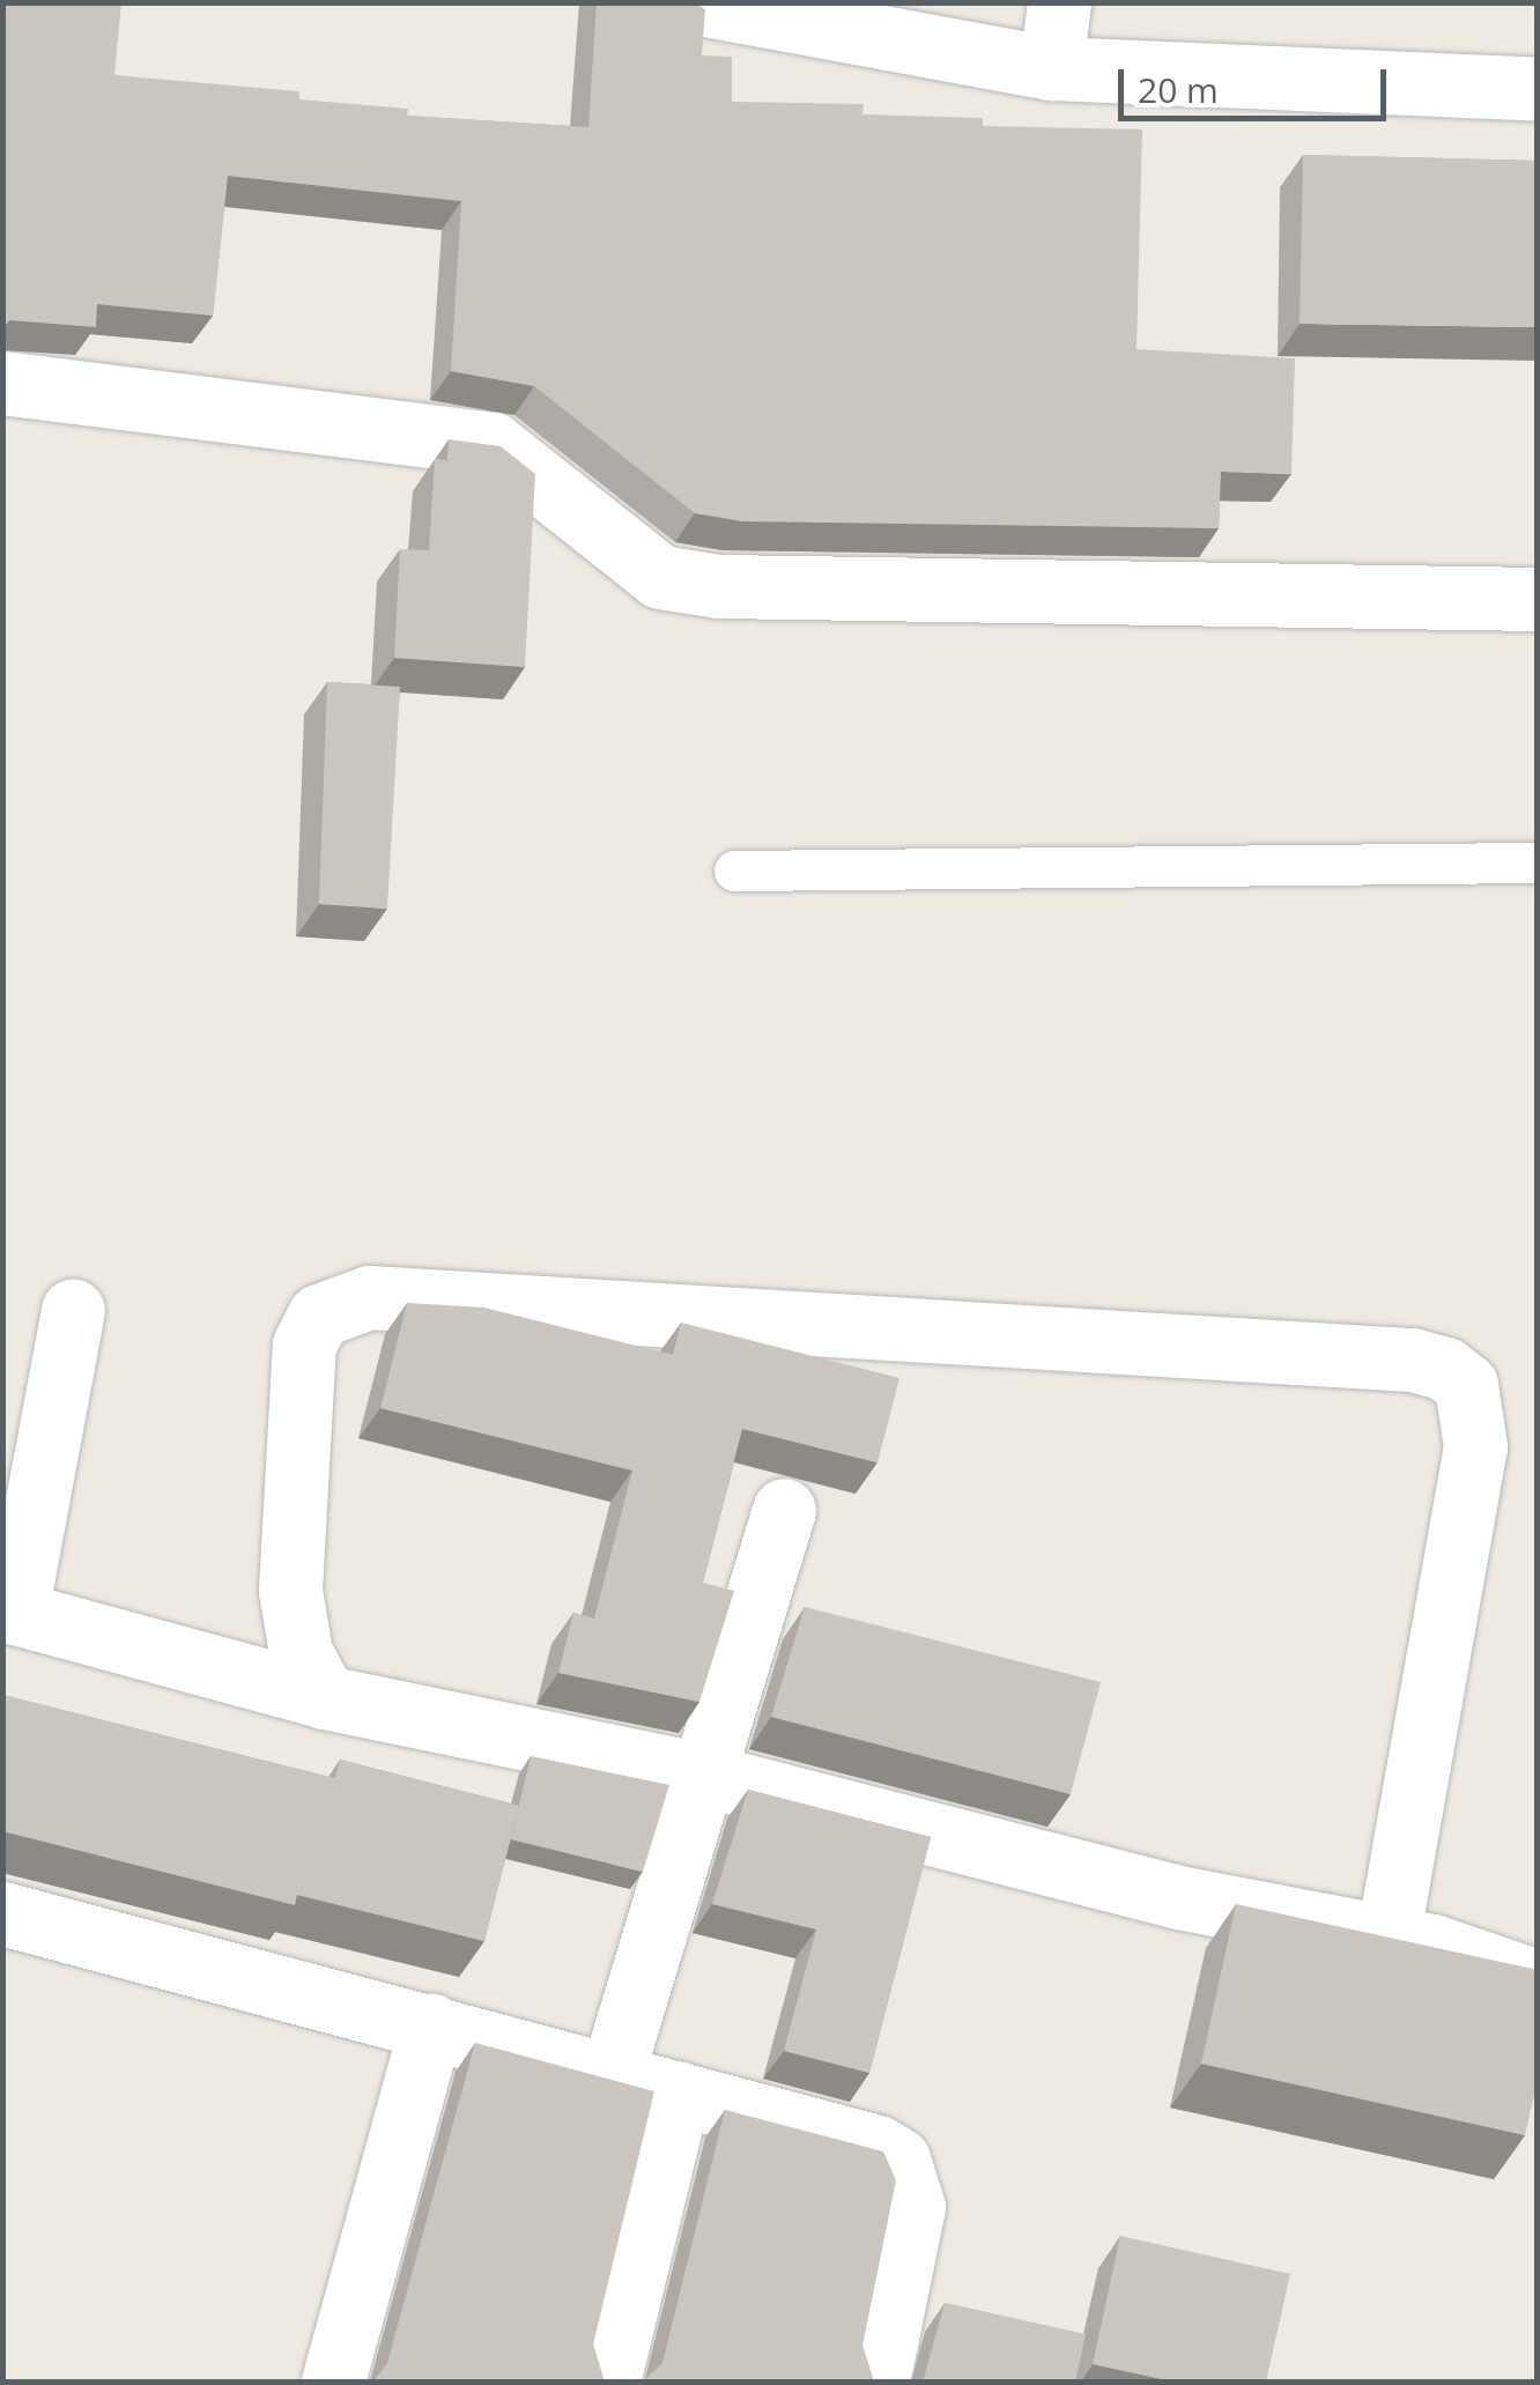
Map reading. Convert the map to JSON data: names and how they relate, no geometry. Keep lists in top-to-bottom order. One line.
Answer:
{"scale_bar":"20 m"}
